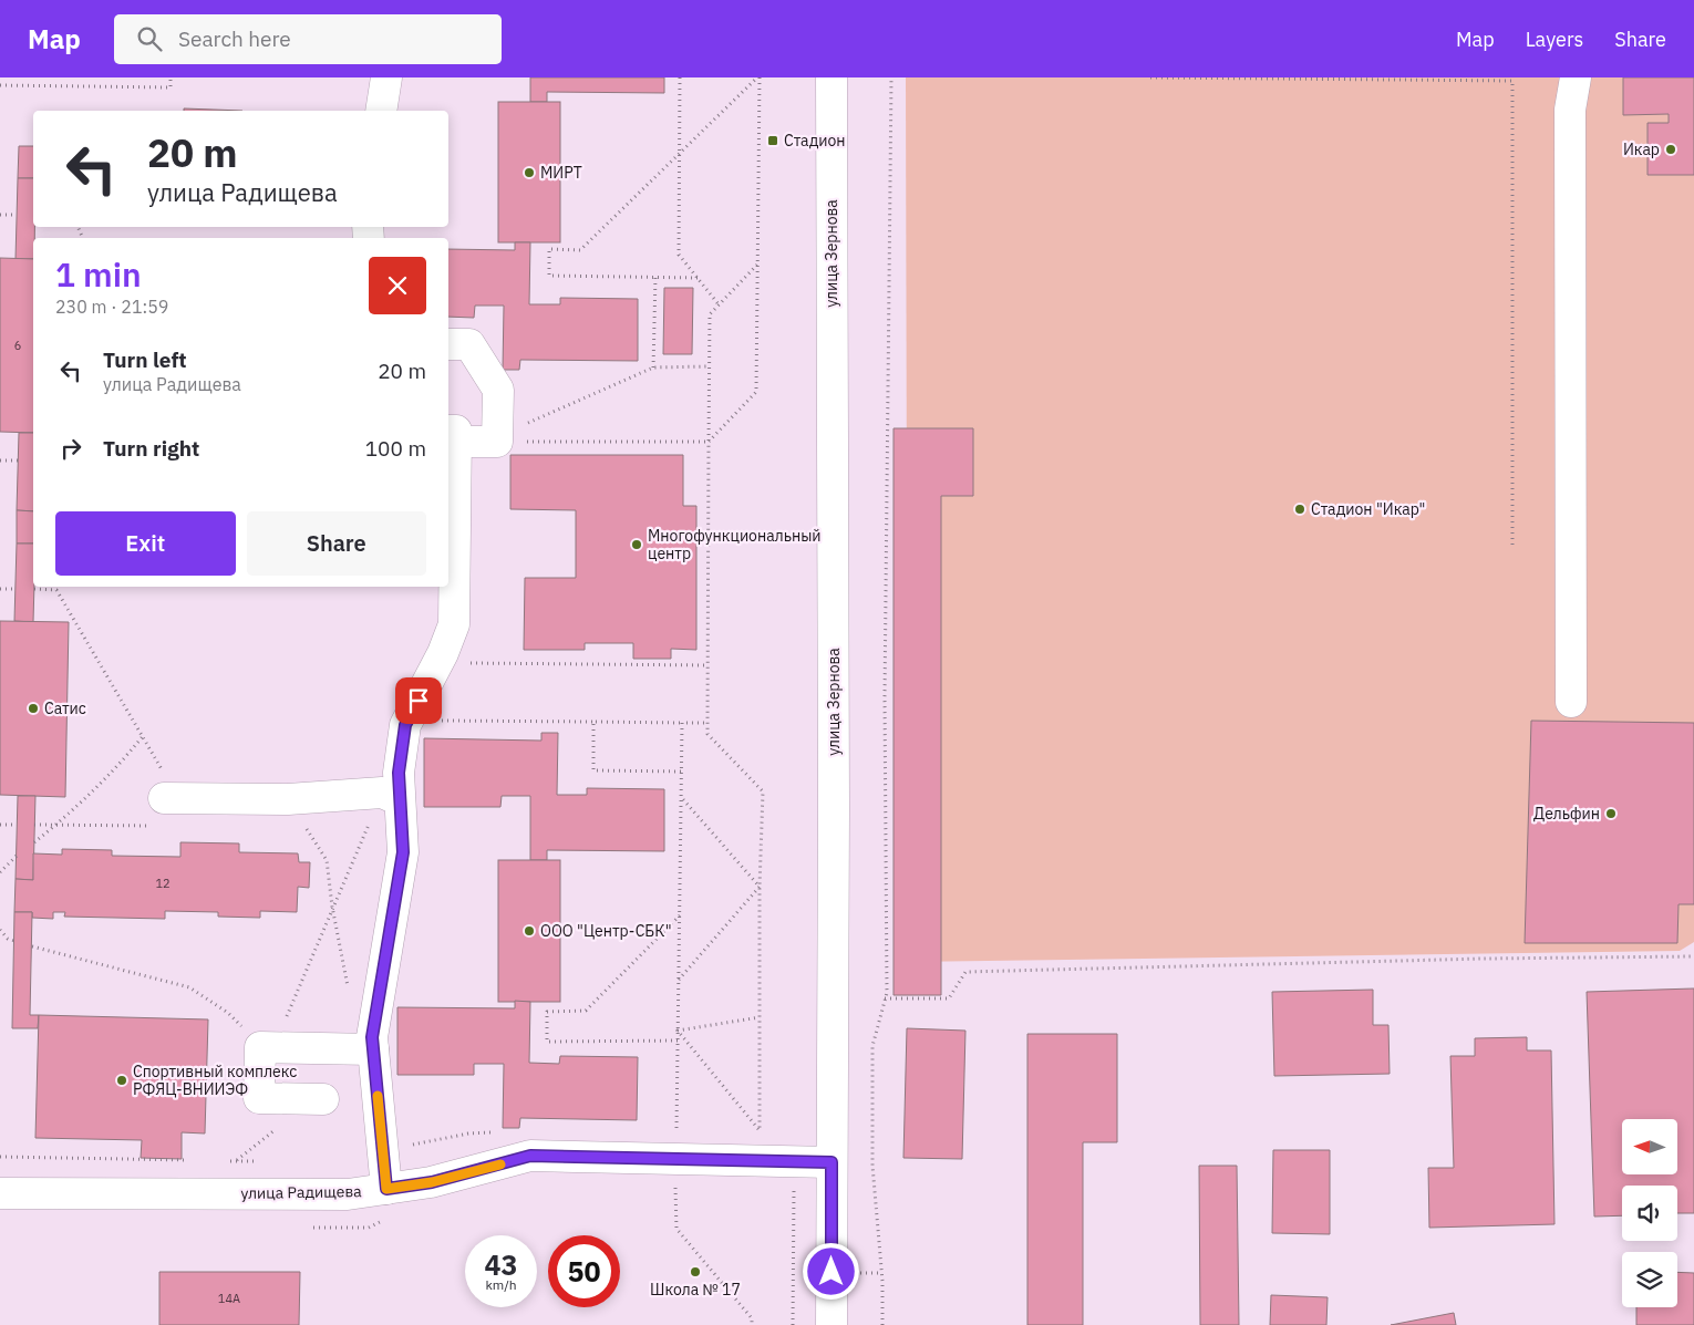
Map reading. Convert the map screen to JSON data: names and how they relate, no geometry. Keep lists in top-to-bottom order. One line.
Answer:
{"streets":{"main road":["улица Зернова","улица Радищева"]},"crossings":[["улица Зернова","улица Радищева"]],"places":{"transit":["Стадион"],"other":["Икар","МИРТ","Стадион \"Икар\"","Многофункциональный центр","Сатис","Дельфин","ООО \"Центр-СБК\"","Спортивный комплекс РФЯЦ-ВНИИЭФ","Школа № 17"]},"house_numbers":["6","12","14А"],"north":"left","page":{"header":"Map","search":"Search here","nav":["Map","Layers","Share"],"turn":["20 m","улица Радищева"],"heading":["1 min","230 m · 21:59"],"list":[{"name":"Turn left","note":"улица Радищева","value":"20 m"},{"name":"Turn right","value":"100 m"}],"buttons":["Exit","Share"],"speed":"43 km/h","limit":"50"}}
